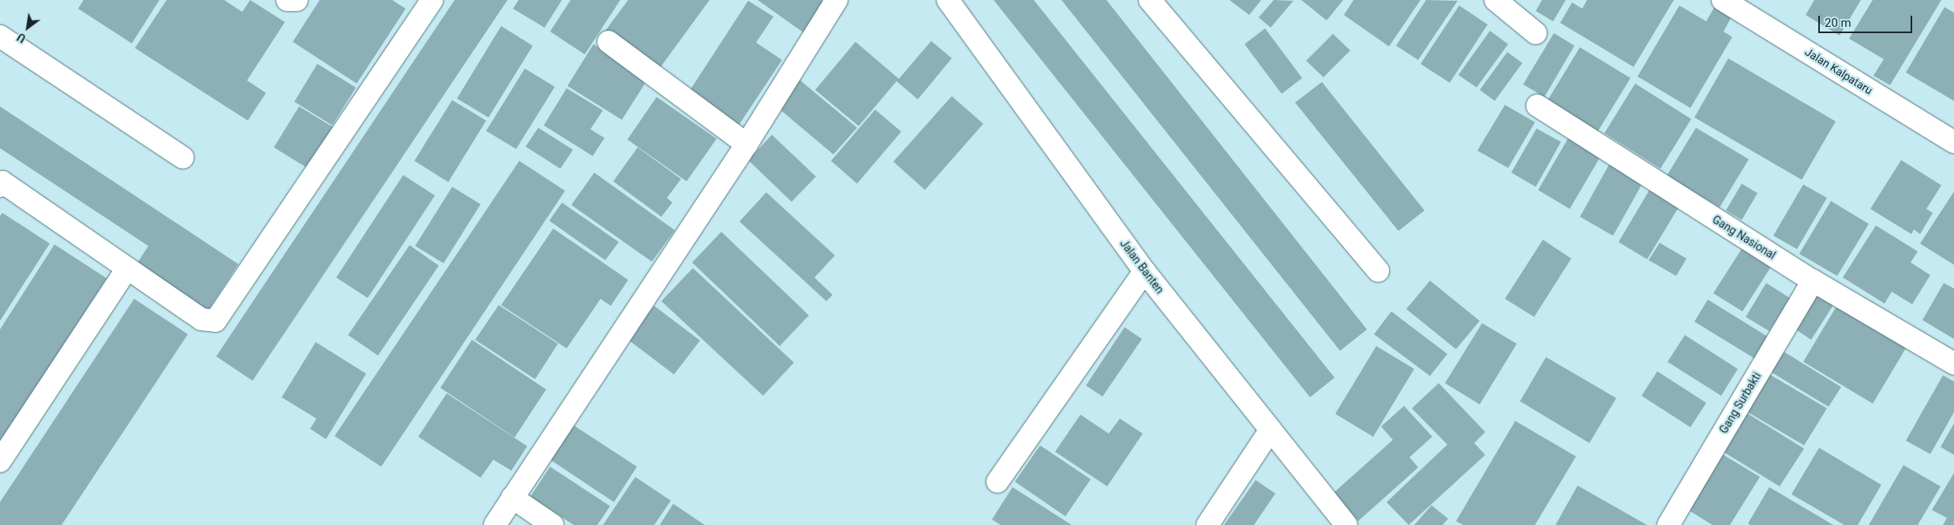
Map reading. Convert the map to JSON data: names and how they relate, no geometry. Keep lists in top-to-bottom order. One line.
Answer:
{"streets":{"street":["Jalan Kalpataru","Gang Nasional","Jalan Banten","Gang Surbakti"]},"crossings":[["Gang Nasional","Gang Surbakti"]],"scale_bar":"20 m","north":"bottom left"}
